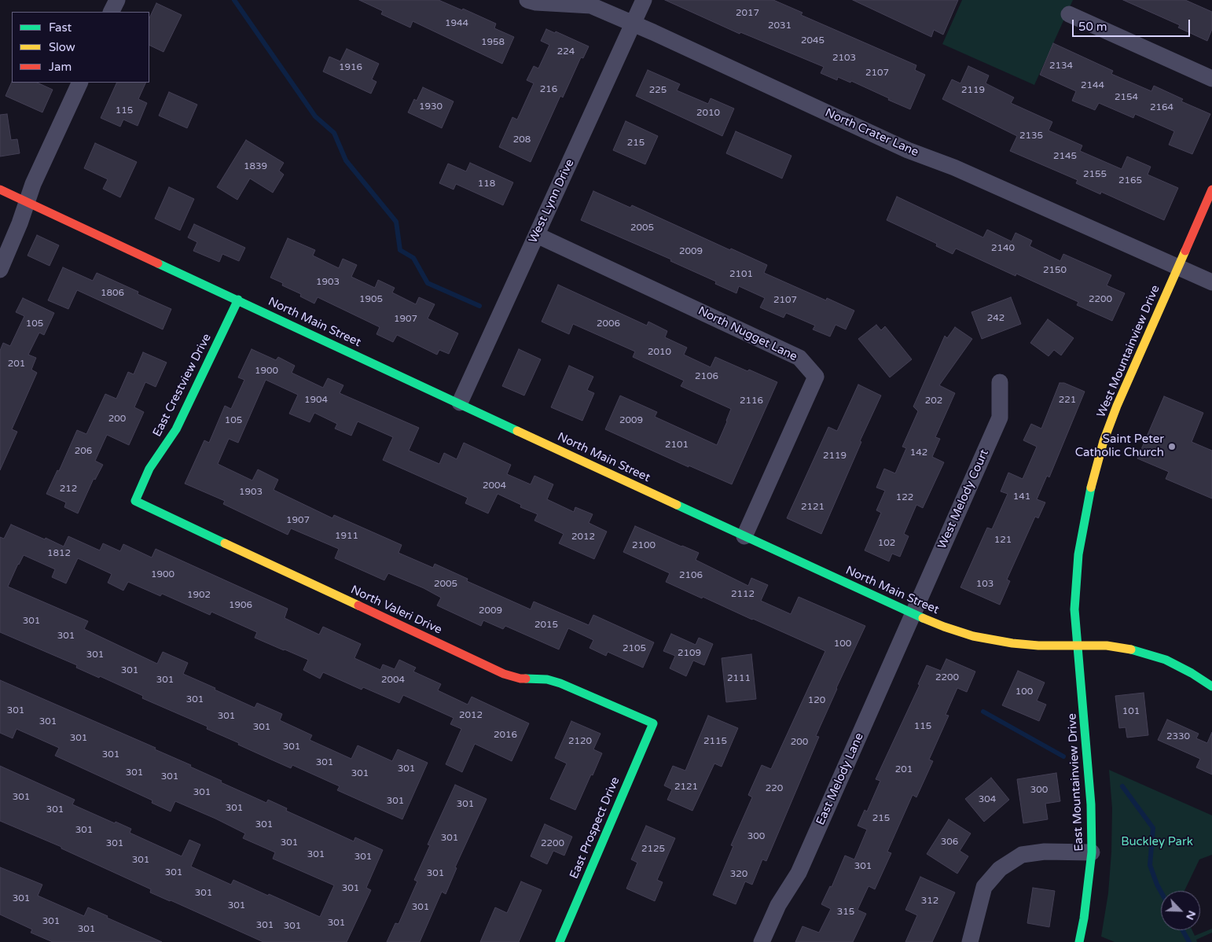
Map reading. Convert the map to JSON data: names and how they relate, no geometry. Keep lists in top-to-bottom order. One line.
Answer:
{"streets":{"street":["North Crater Lane","West Lynn Drive","North Main Street","North Nugget Lane","West Mountainview Drive","East Crestview Drive","West Melody Court","North Valeri Drive","East Melody Lane","East Mountainview Drive","East Prospect Drive"]},"crossings":[["North Crater Lane","West Lynn Drive"],["North Crater Lane","West Mountainview Drive"],["West Lynn Drive","North Main Street"],["West Lynn Drive","North Nugget Lane"],["North Main Street","North Nugget Lane"],["North Main Street","West Mountainview Drive"],["North Main Street","East Crestview Drive"],["North Main Street","West Melody Court"],["North Main Street","East Melody Lane"],["North Main Street","East Mountainview Drive"],["West Mountainview Drive","East Mountainview Drive"],["East Crestview Drive","North Valeri Drive"],["West Melody Court","East Melody Lane"],["North Valeri Drive","East Prospect Drive"]],"parks":["Buckley Park"],"places":["Saint Peter Catholic Church"],"house_numbers":["2017","1944","2031","2045","1958","224","2103","2134","1916","2107","2144","216","225","2119","2154","1930","2164","115","2010","2135","208","215","2145","1839","2155","2165","118","2005","2140","2009","2150","2101","1903","1806","1905","2200","2107","242","1907","105","2006","2010","201","1900","2106","1904","221","2116","202","200","105","2009","2101","206","142","2119","2004","212","1903","141","122","2121","1907","1911","2012","121","102","2100","1812","1900","2106","2005","103","2112","1902","1906","2009","301","2015","301","100","2105","2109","301","301","2200","2111","301","2004","100","301","120","301","101","2012","301","301","115","301","2016","2330","301","2120","2115","200","301","301","301","301","201","301","301","301","2121","220","300","301","301","304","301","301","301","301","215","301","301","300","301","306","301","301","2200","2125","301","301","301","301","301","301","320","301","301","301","312","301","301","315","301","301","301","301","301"],"legend":["Fast","Slow","Jam"],"scale_bar":"50 m","north":"bottom right"}
